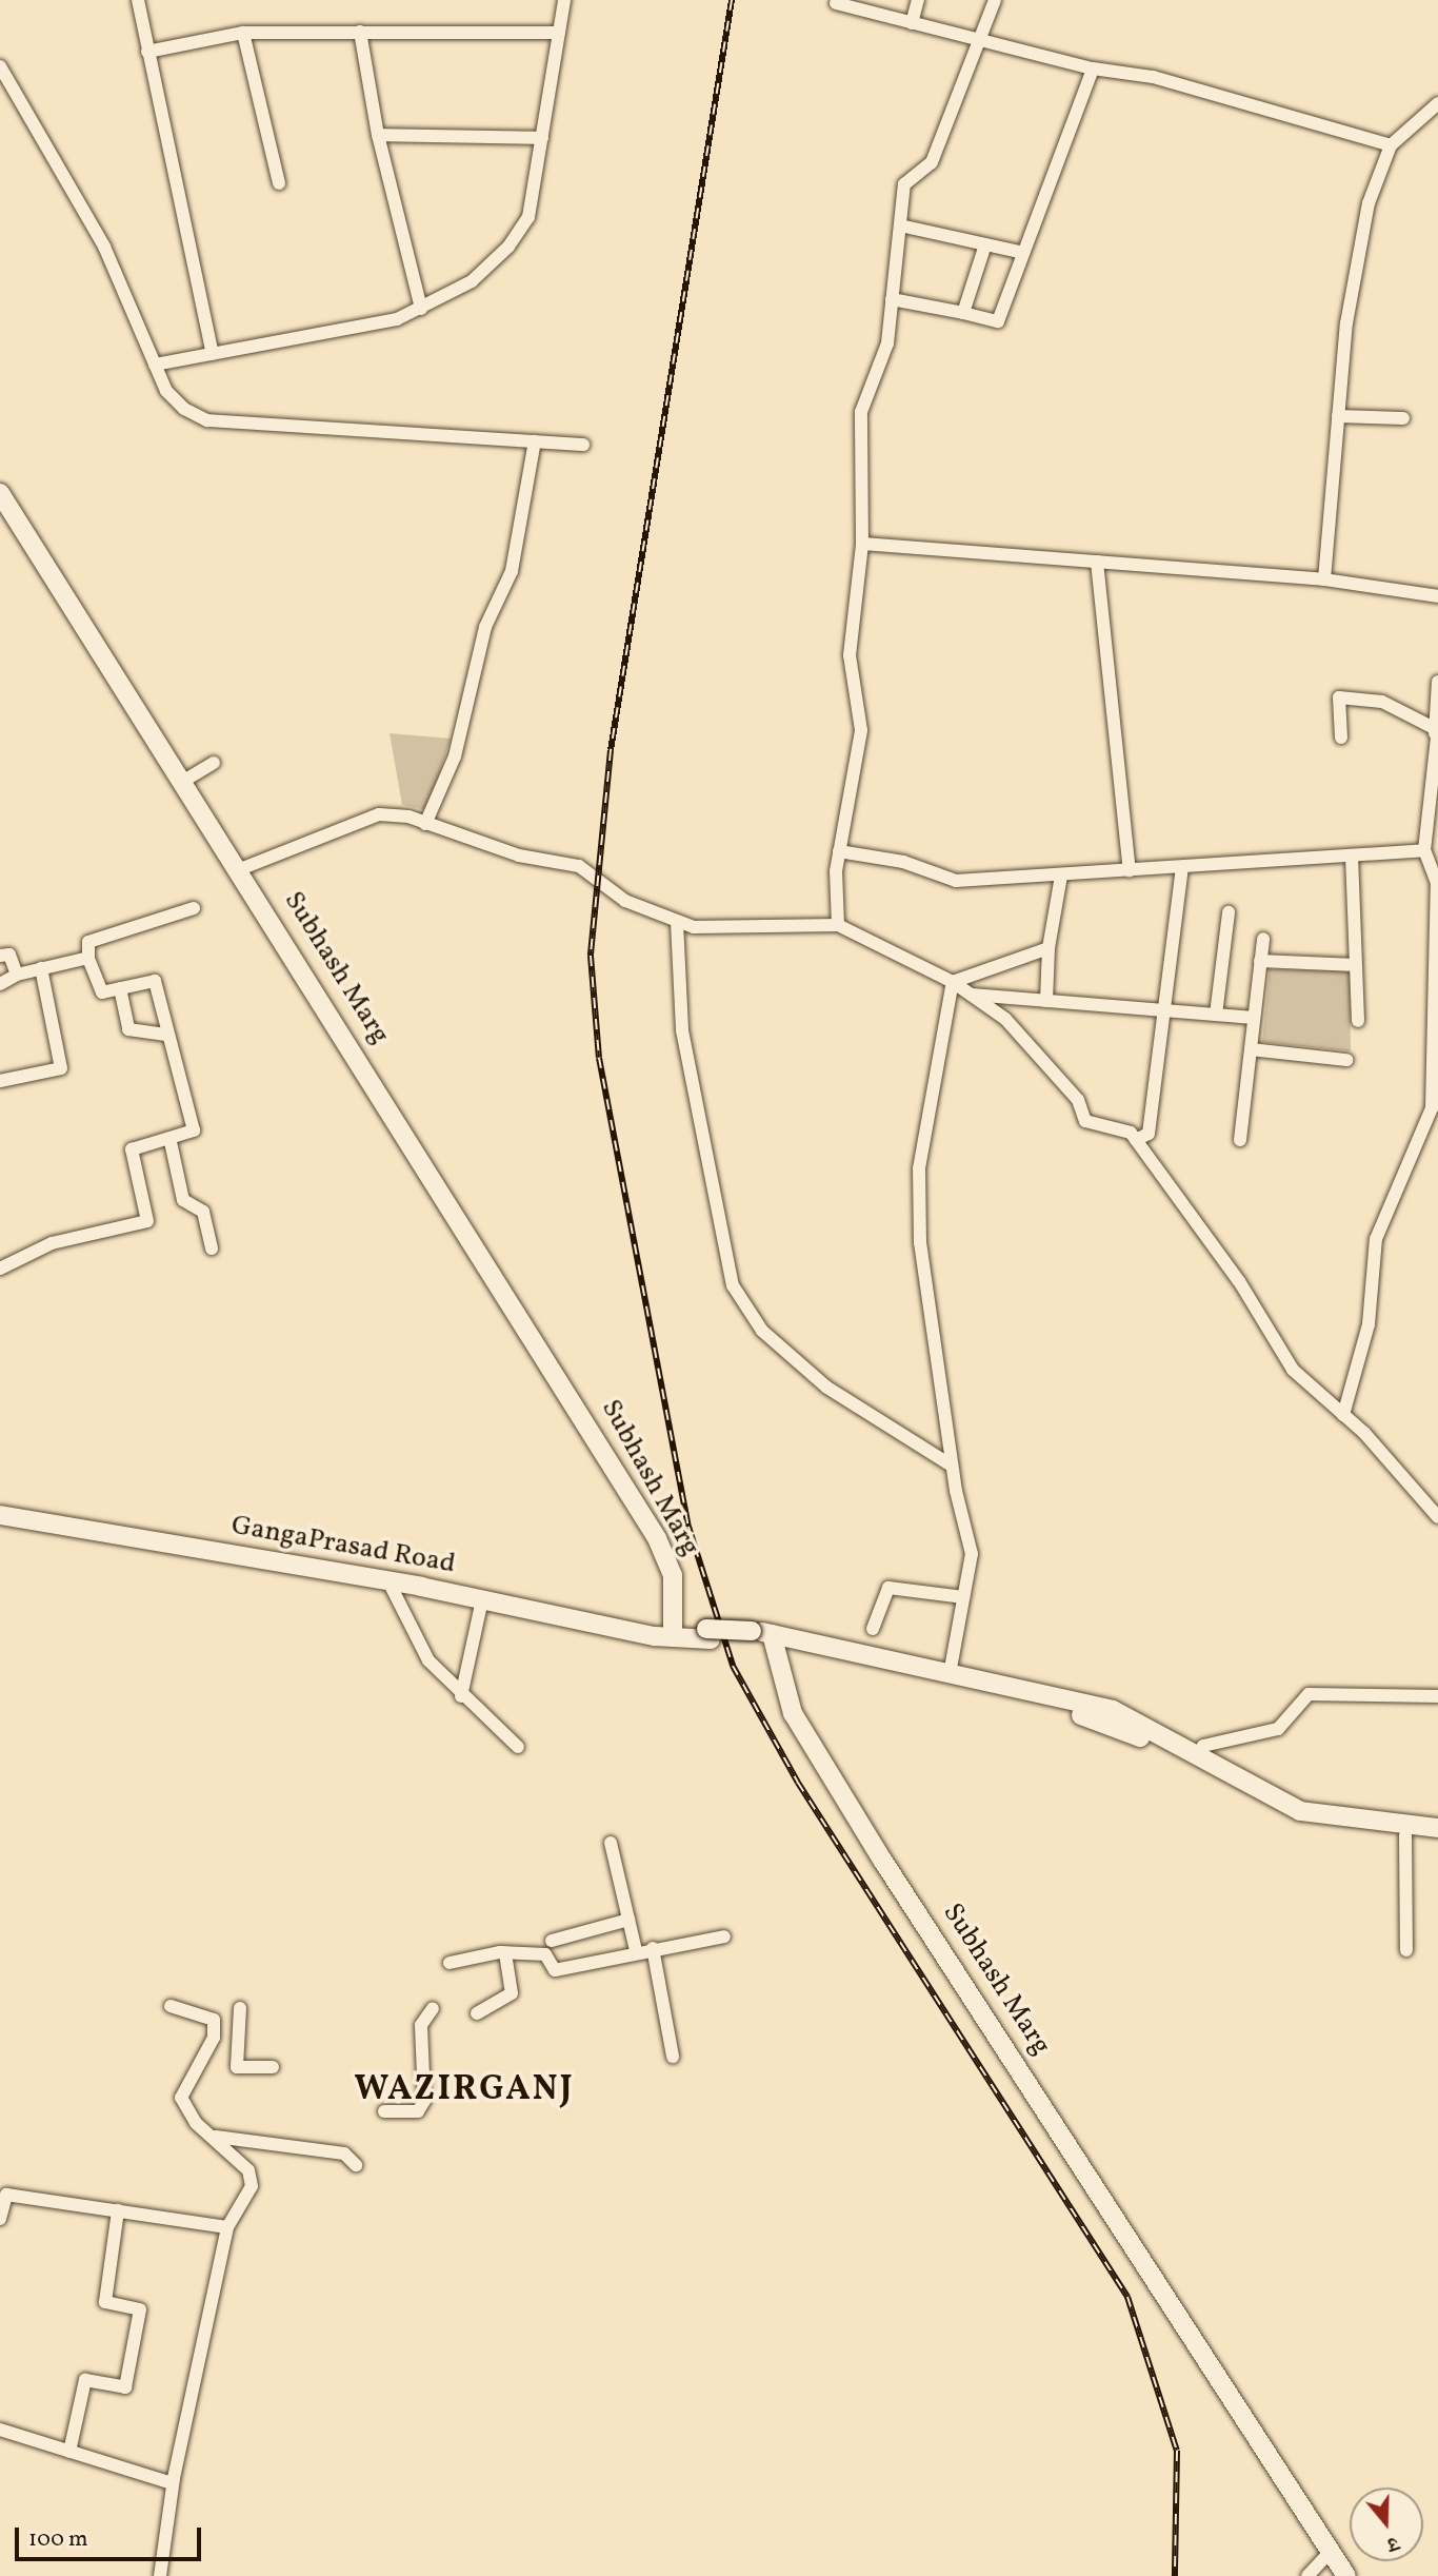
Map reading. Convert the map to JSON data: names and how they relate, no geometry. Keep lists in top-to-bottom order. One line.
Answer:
{"streets":{"main road":["Subhash Marg","GangaPrasad Road"]},"crossings":[["Subhash Marg","GangaPrasad Road"]],"districts":["WAZIRGANJ"],"scale_bar":"100 m","north":"bottom"}
